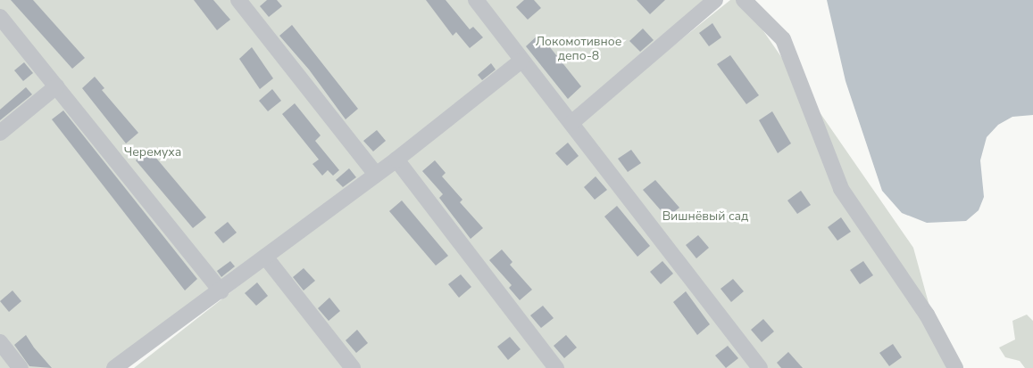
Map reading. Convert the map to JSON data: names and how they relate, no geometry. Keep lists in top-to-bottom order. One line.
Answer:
{"parks":["Локомотивное депо-8","Черемуха","Вишнёвый сад"]}
